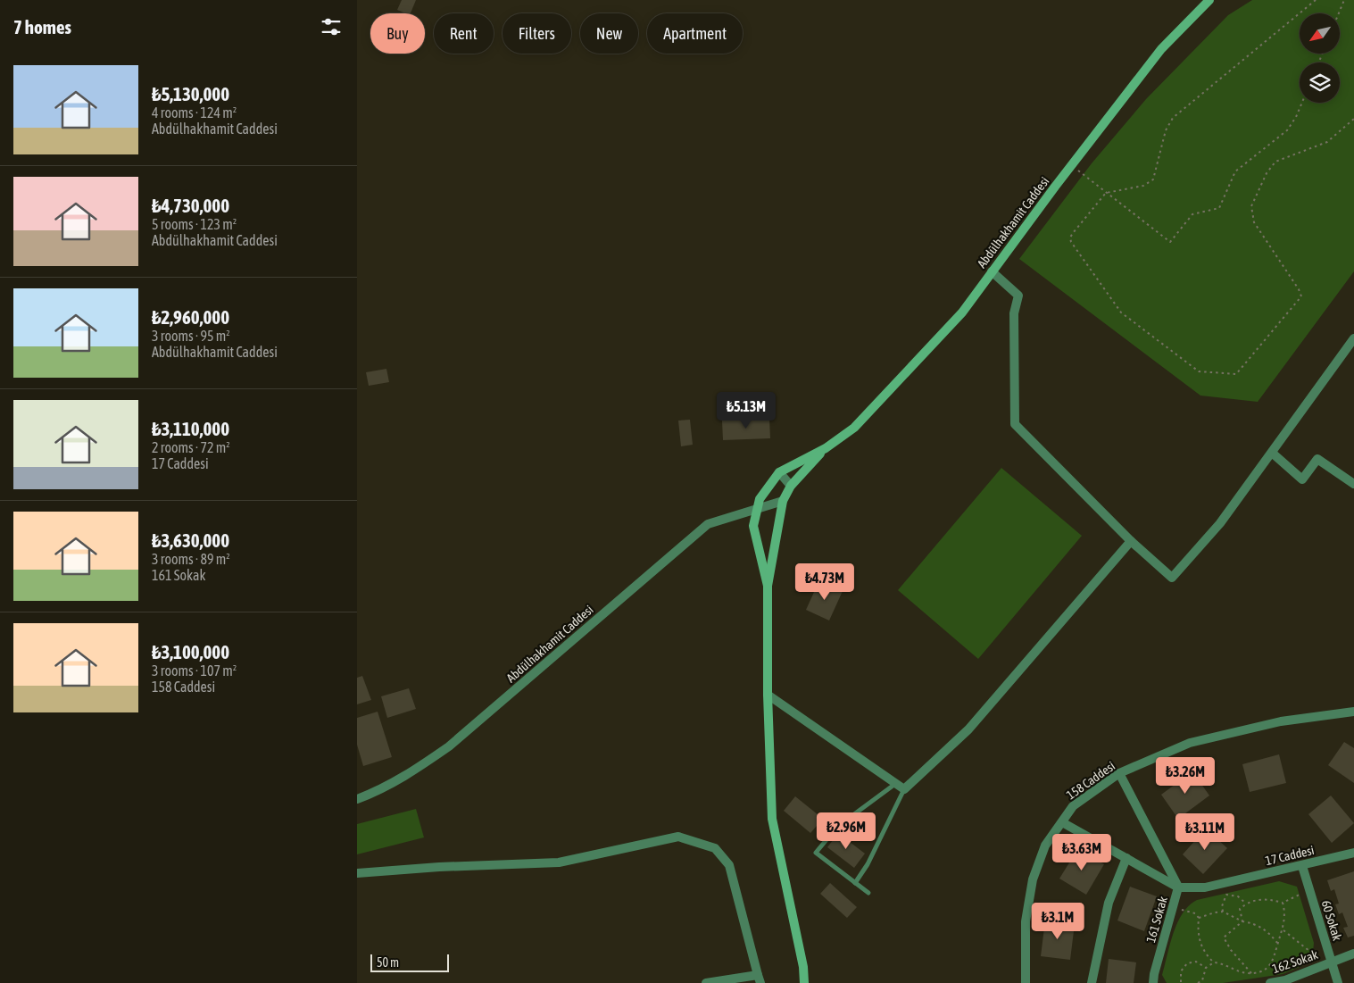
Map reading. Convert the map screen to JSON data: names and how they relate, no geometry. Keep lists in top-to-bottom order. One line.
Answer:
{"streets":{"main road":["Abdülhakhamit Caddesi"],"street":["158 Caddesi","17 Caddesi","161 Sokak","60 Sokak","162 Sokak"]},"crossings":[["158 Caddesi","161 Sokak"],["17 Caddesi","161 Sokak"],["17 Caddesi","60 Sokak"],["60 Sokak","162 Sokak"]],"scale_bar":"50 m","north":"bottom left","page":{"heading":"7 homes","chip":["Buy","Rent","Filters","New","Apartment"],"list":[{"name":"₺5,130,000","note":"4 rooms · 124 m² · Abdülhakhamit Caddesi"},{"name":"₺4,730,000","note":"5 rooms · 123 m² · Abdülhakhamit Caddesi"},{"name":"₺2,960,000","note":"3 rooms · 95 m² · Abdülhakhamit Caddesi"},{"name":"₺3,110,000","note":"2 rooms · 72 m² · 17 Caddesi"},{"name":"₺3,630,000","note":"3 rooms · 89 m² · 161 Sokak"},{"name":"₺3,100,000","note":"3 rooms · 107 m² · 158 Caddesi"}],"price":["₺5.13M","₺4.73M","₺3.26M","₺2.96M","₺3.11M","₺3.63M","₺3.1M"],"scale":"50 m"}}
